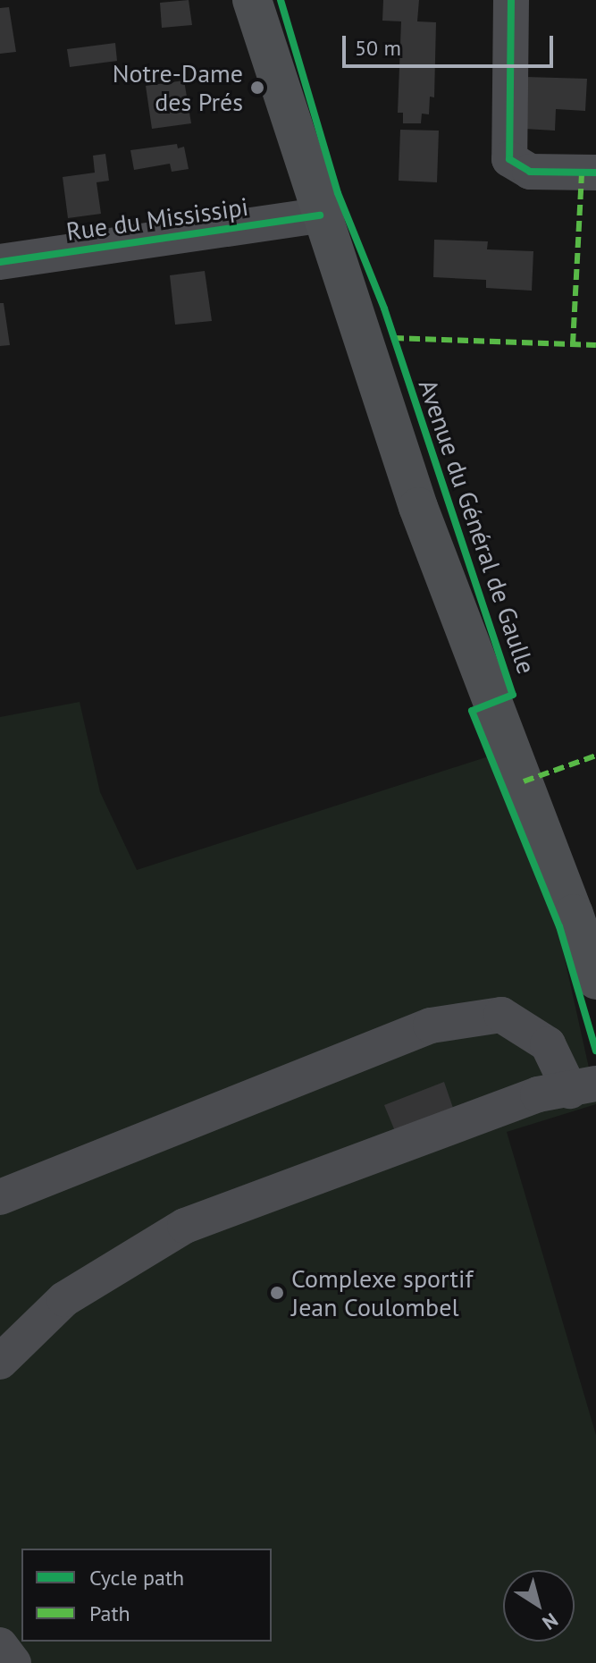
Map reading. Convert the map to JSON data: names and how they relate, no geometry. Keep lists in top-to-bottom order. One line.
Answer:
{"streets":{"main road":["Avenue du Général de Gaulle"],"street":["Rue du Mississipi"]},"crossings":[["Rue du Mississipi","Avenue du Général de Gaulle"]],"places":["Notre-Dame des Prés","Complexe sportif Jean Coulombel"],"legend":["Cycle path","Path"],"scale_bar":"50 m","north":"bottom right"}
